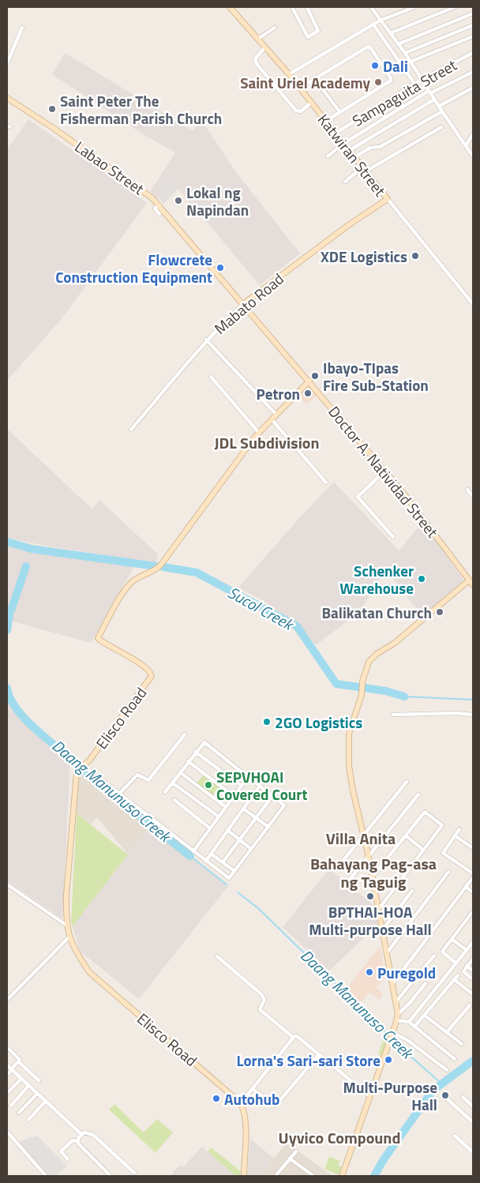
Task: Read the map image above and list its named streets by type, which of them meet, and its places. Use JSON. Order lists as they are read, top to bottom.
{
  "streets": {
    "main road": [
      "Katwiran Street",
      "Labao Street",
      "Mabato Road",
      "Doctor A. Natividad Street",
      "Elisco Road"
    ],
    "street": ["Sampaguita Street"]
  },
  "crossings": [
    ["Sampaguita Street", "Katwiran Street"],
    ["Katwiran Street", "Mabato Road"],
    ["Labao Street", "Doctor A. Natividad Street"],
    ["Mabato Road", "Doctor A. Natividad Street"],
    ["Doctor A. Natividad Street", "Elisco Road"]
  ],
  "districts": [
    "JDL Subdivision",
    "Villa Anita",
    "Bahayang Pag-asa ng Taguig",
    "Uyvico Compound"
  ],
  "water": ["Sucol Creek", "Daang Manunuso Creek"],
  "places": [
    "Dali",
    "Saint Uriel Academy",
    "Saint Peter The Fisherman Parish Church",
    "Lokal ng Napindan",
    "XDE Logistics",
    "Flowcrete Construction Equipment",
    "Ibayo-TIpas Fire Sub-Station",
    "Petron",
    "Schenker Warehouse",
    "Balikatan Church",
    "2GO Logistics",
    "SEPVHOAI Covered Court",
    "BPTHAI-HOA Multi-purpose Hall",
    "Puregold",
    "Lorna's Sari-sari Store",
    "Multi-Purpose Hall",
    "Autohub"
  ]
}
